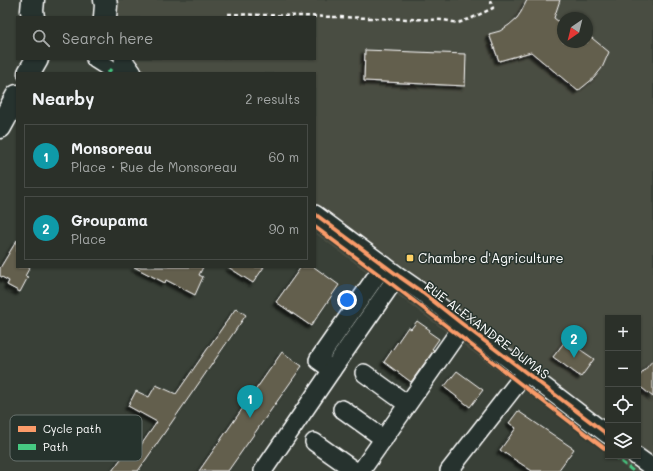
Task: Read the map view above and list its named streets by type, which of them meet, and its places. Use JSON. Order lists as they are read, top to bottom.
{
  "streets": {
    "street": ["RUE ALEXANDRE DUMAS"]
  },
  "places": {
    "transit": ["Chambre d'Agriculture"]
  },
  "legend": ["Cycle path", "Path"],
  "north": "bottom left",
  "page": {
    "search": "Search here",
    "heading": ["Nearby", "2 results"],
    "list": [
      {
        "mark": "1",
        "name": "Monsoreau",
        "note": "Place · Rue de Monsoreau",
        "value": "60 m"
      },
      {
        "mark": "2",
        "name": "Groupama",
        "note": "Place",
        "value": "90 m"
      }
    ],
    "map_buttons": ["+", "−"],
    "pins": ["2", "1"]
  }
}
